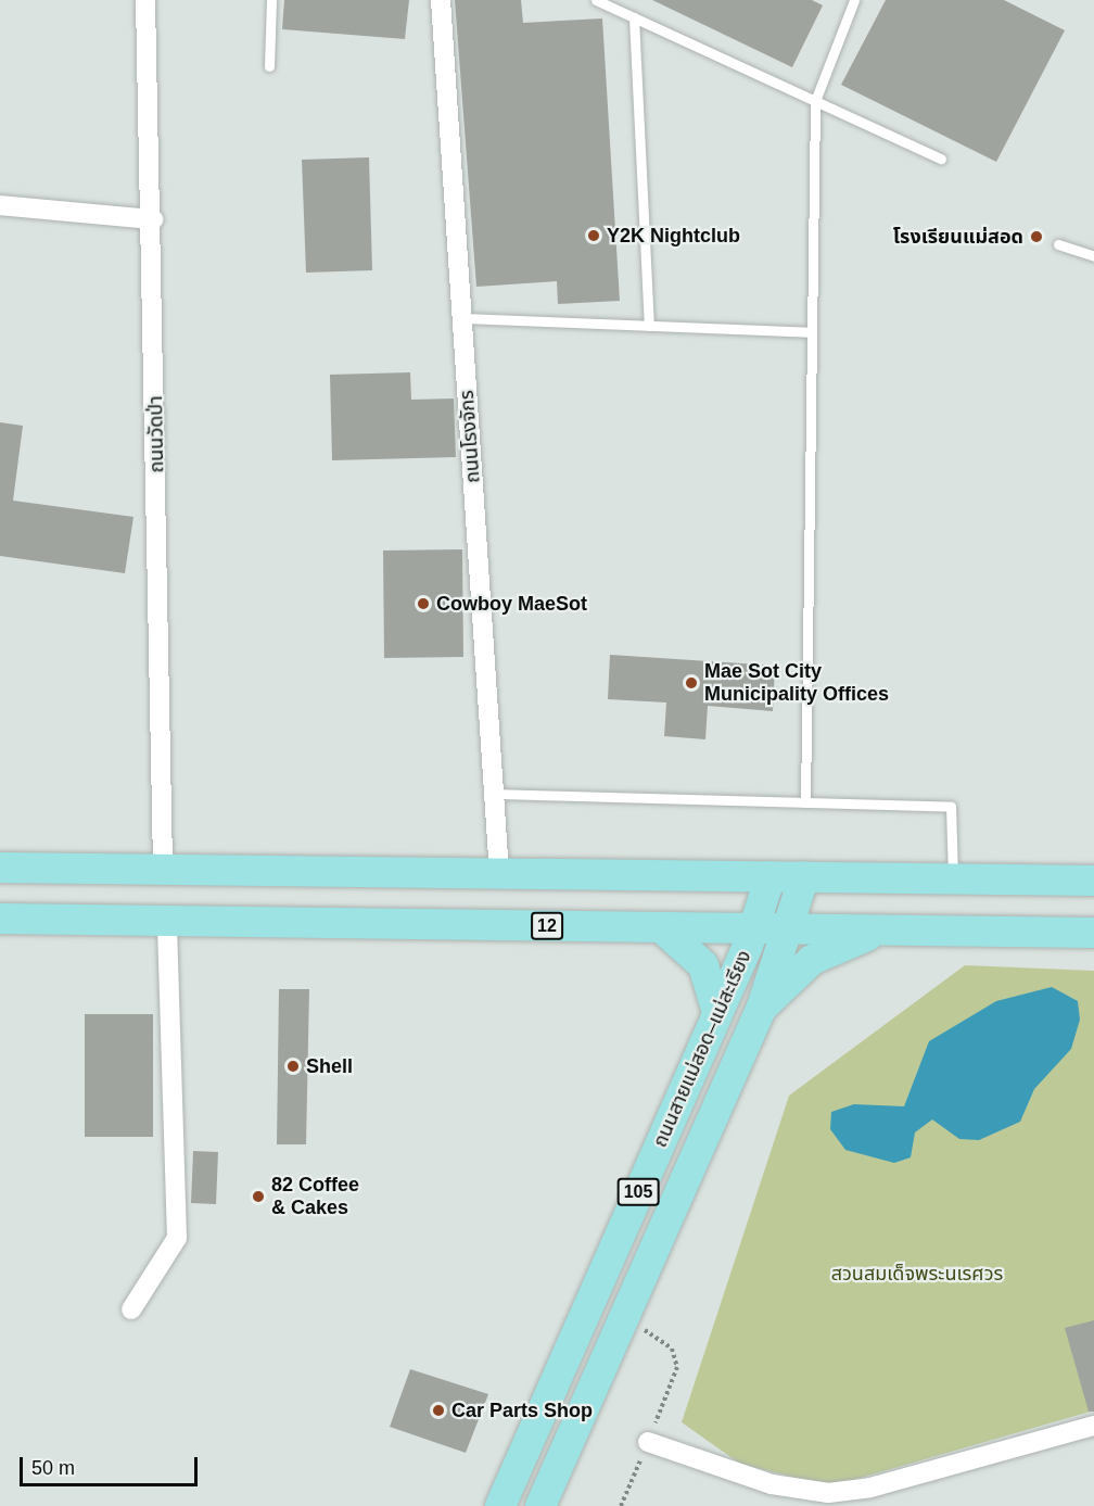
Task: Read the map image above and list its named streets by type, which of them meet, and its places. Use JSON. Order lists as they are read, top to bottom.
{
  "streets": {
    "main road": ["12", "ถนนสายแม่สอด–แม่สะเรียง", "105"],
    "street": ["ถนนวัดป่า", "ถนนโรงจักร"]
  },
  "crossings": [
    ["12", "ถนนสายแม่สอด–แม่สะเรียง"]
  ],
  "parks": ["สวนสมเด็จพระนเรศวร"],
  "places": [
    "Y2K Nightclub",
    "โรงเรียนแม่สอด",
    "Cowboy MaeSot",
    "Mae Sot City Municipality Offices",
    "Shell",
    "82 Coffee & Cakes",
    "Car Parts Shop"
  ],
  "scale_bar": "50 m"
}
